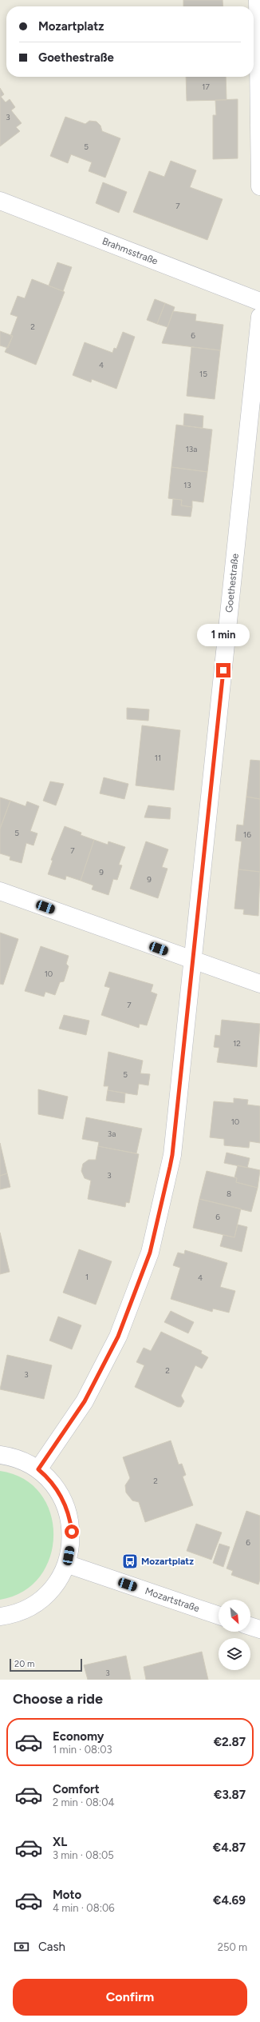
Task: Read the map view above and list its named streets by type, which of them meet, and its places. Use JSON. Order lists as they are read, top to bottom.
{
  "streets": {
    "street": ["Brahmsstraße", "Goethestraße", "Mozartstraße"]
  },
  "places": {
    "bus stop": ["Mozartplatz"]
  },
  "house_numbers": [
    "17",
    "3",
    "5",
    "7",
    "2",
    "6",
    "4",
    "15",
    "13a",
    "13",
    "11",
    "5",
    "16",
    "7",
    "9",
    "9",
    "10",
    "7",
    "12",
    "5",
    "10",
    "3a",
    "3",
    "8",
    "6",
    "1",
    "4",
    "2",
    "3",
    "2",
    "6",
    "3"
  ],
  "scale_bar": "20 m",
  "north": "bottom right",
  "page": {
    "banner": ["Mozartplatz", "Goethestraße"],
    "bubble": "1 min",
    "scale": "20 m",
    "heading": "Choose a ride",
    "list": [
      {
        "name": "Economy",
        "note": "1 min · 08:03",
        "value": "€2.87"
      },
      {
        "name": "Comfort",
        "note": "2 min · 08:04",
        "value": "€3.87"
      },
      {
        "name": "XL",
        "note": "3 min · 08:05",
        "value": "€4.87"
      },
      {
        "name": "Moto",
        "note": "4 min · 08:06",
        "value": "€4.69"
      }
    ],
    "pay": ["Cash", "250 m"],
    "buttons": "Confirm"
  }
}
